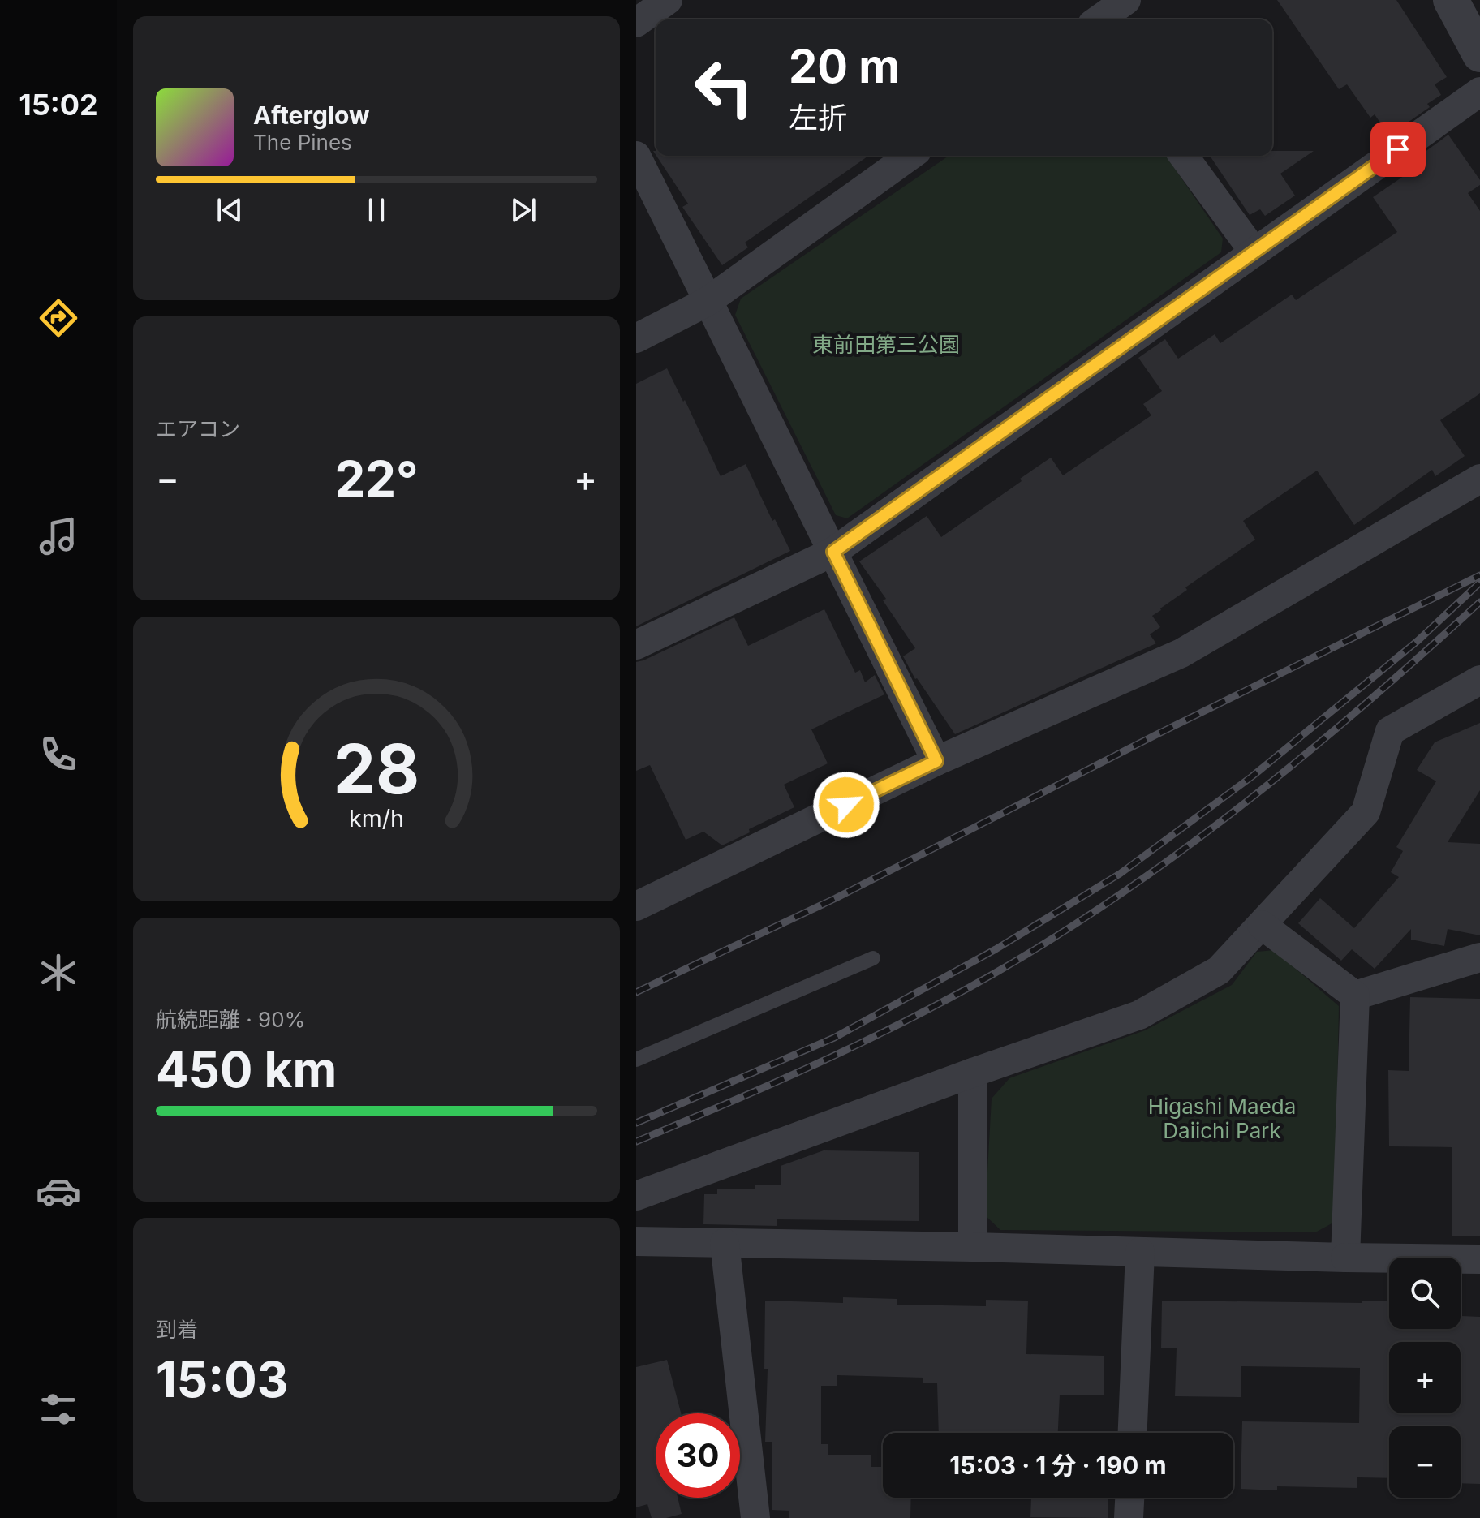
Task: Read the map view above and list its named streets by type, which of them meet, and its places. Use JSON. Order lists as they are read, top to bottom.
{
  "parks": ["東前田第三公園", "Higashi Maeda Daiichi Park"],
  "page": {
    "tabs": "15:02",
    "turn": ["20 m", "左折"],
    "song": ["Afterglow", "The Pines"],
    "tile": [
      "エアコン",
      ["航続距離 · 90%", "450 km"],
      ["到着", "15:03"]
    ],
    "heat": ["−", "22°", "+"],
    "map_buttons": ["+", "−"],
    "limit": "30",
    "trip": "15:03 · 1 分 · 190 m",
    "gauge": ["28", "km/h"]
  }
}
